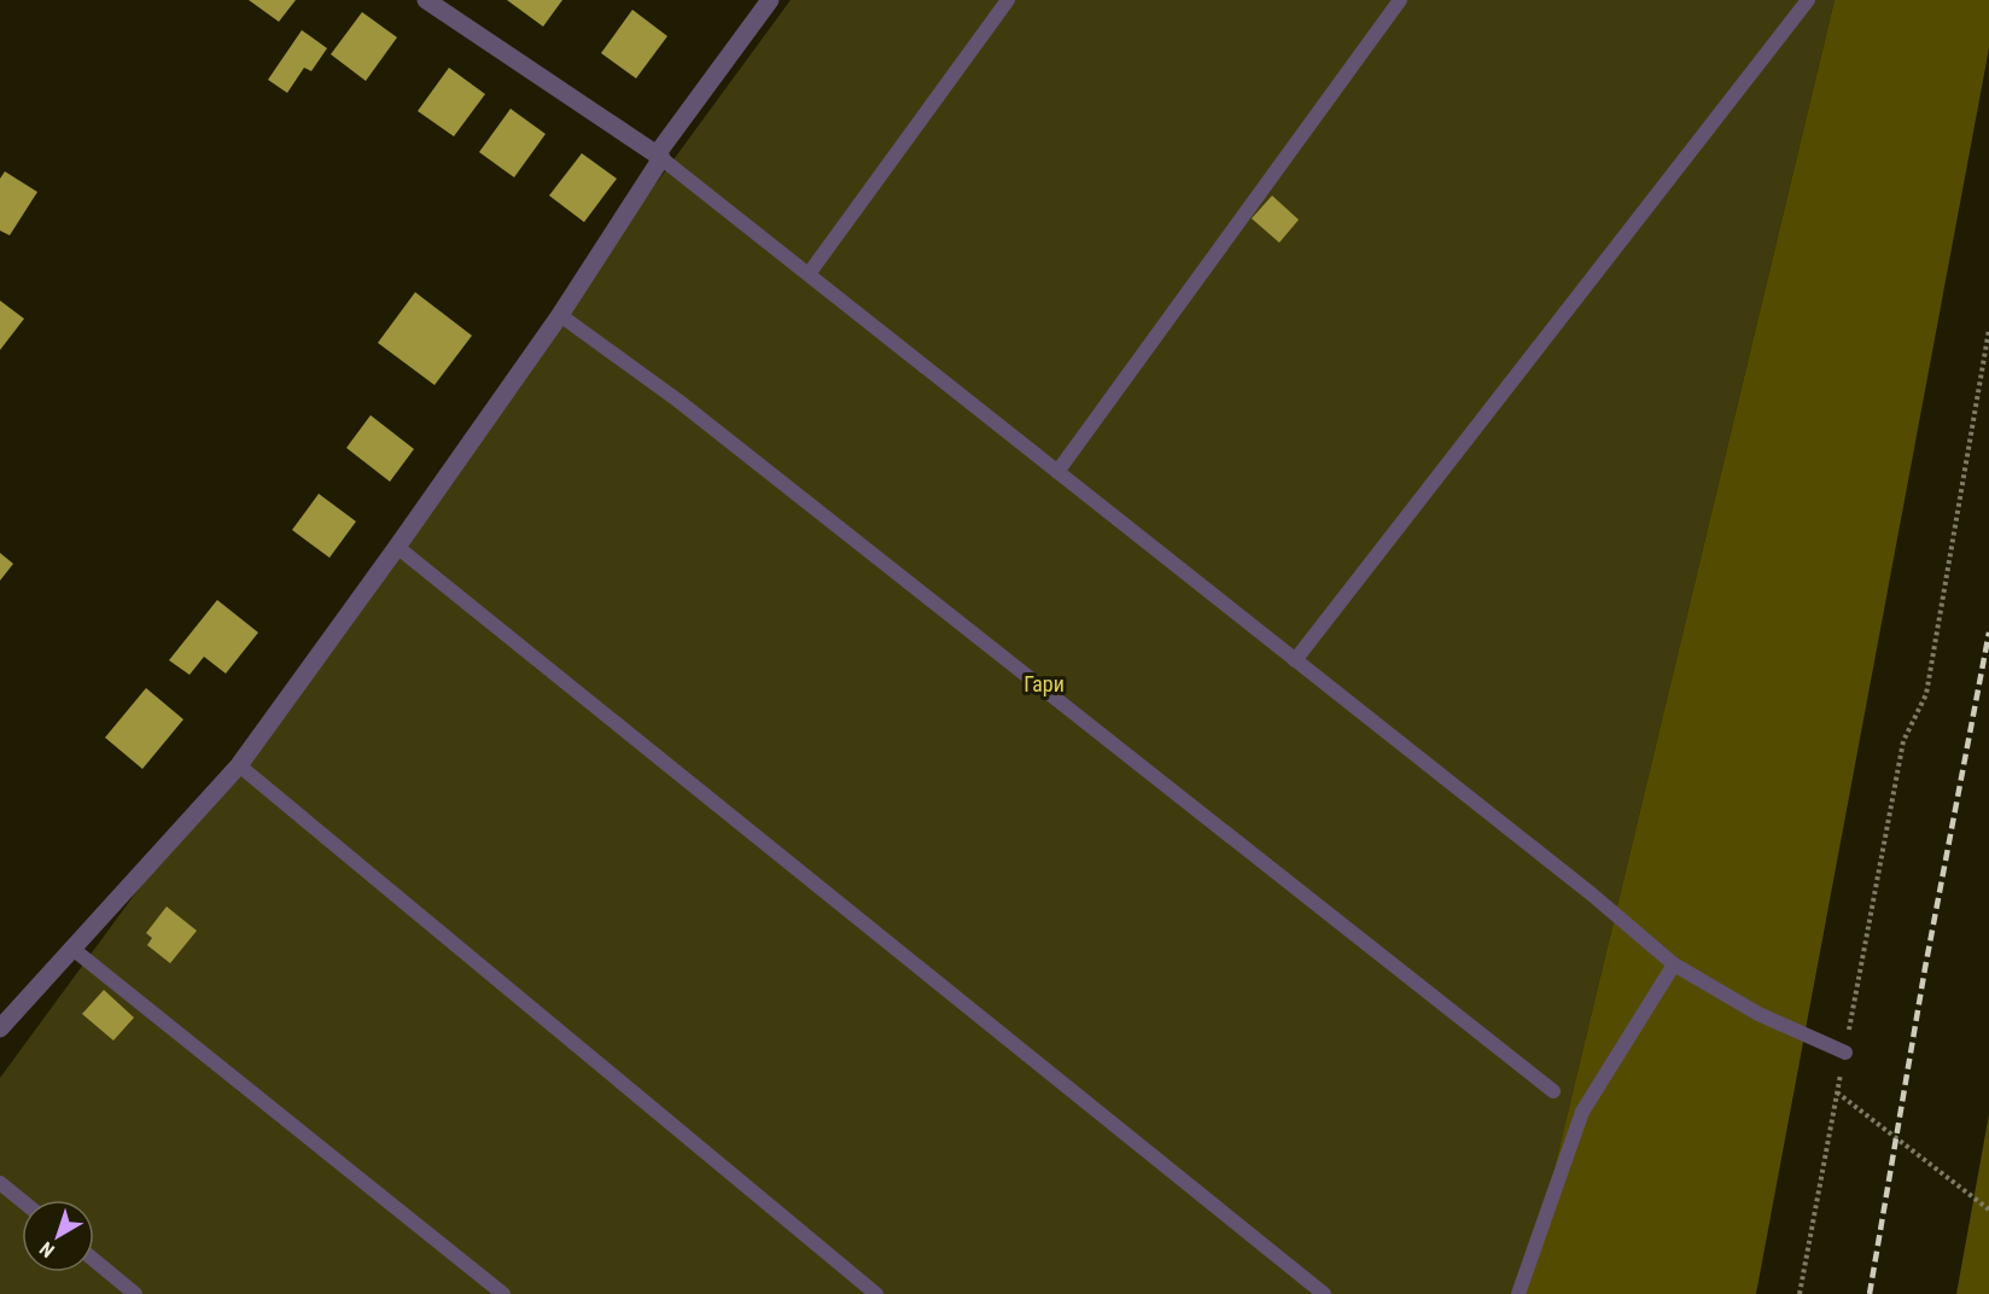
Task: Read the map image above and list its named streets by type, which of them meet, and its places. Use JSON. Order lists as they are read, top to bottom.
{
  "parks": ["Гари"],
  "north": "bottom left"
}
